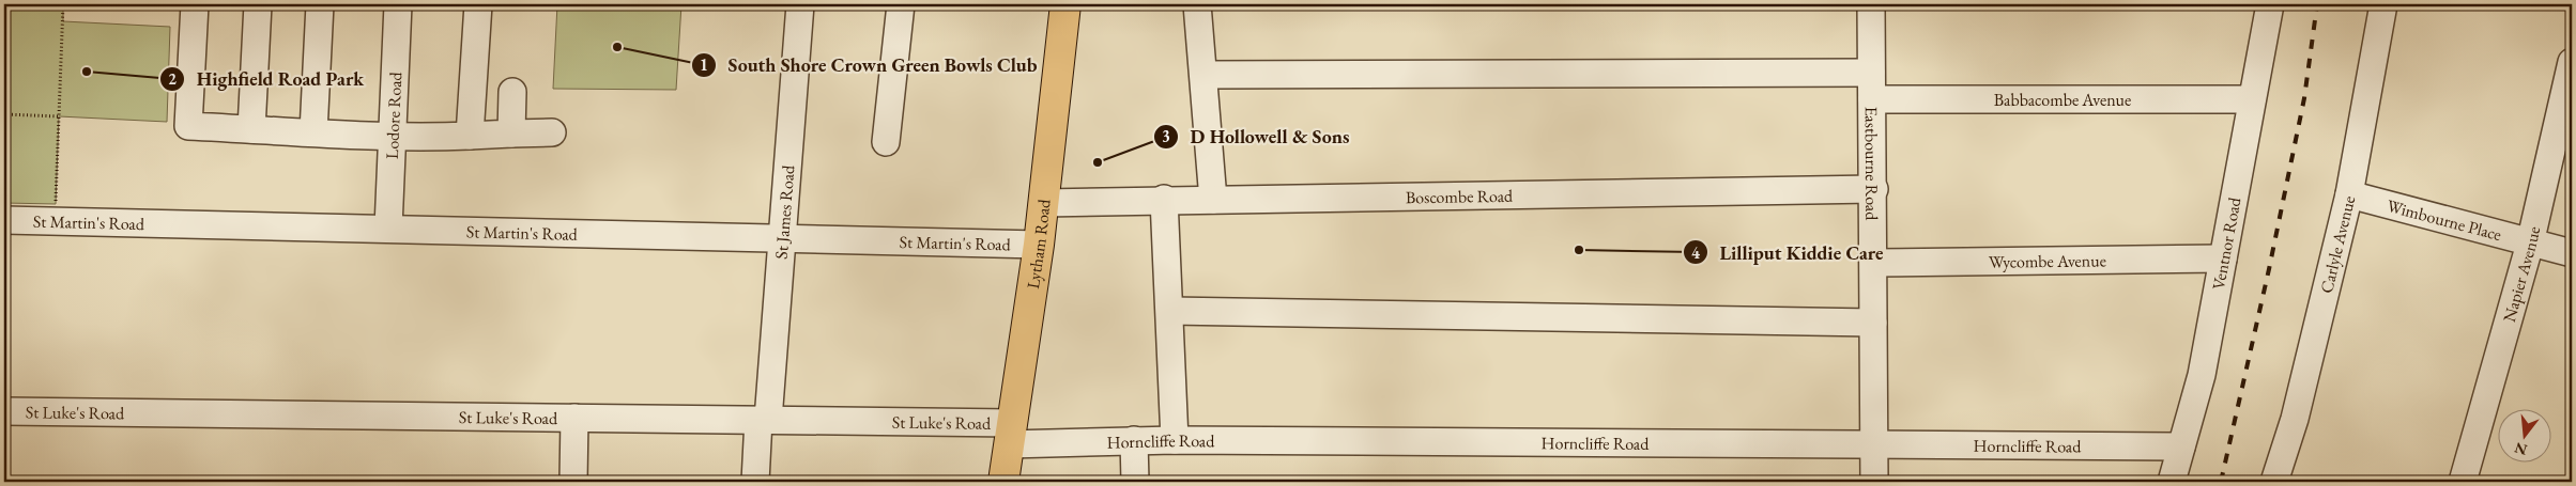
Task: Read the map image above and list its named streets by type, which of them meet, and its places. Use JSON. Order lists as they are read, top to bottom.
{
  "streets": {
    "main road": ["Lytham Road"],
    "street": [
      "Babbacombe Avenue",
      "Lodore Road",
      "Eastbourne Road",
      "Boscombe Road",
      "St James Road",
      "Wimbourne Place",
      "St Martin's Road",
      "Ventnor Road",
      "Carlyle Avenue",
      "Wycombe Avenue",
      "Napier Avenue",
      "St Luke's Road",
      "Horncliffe Road"
    ]
  },
  "crossings": [
    ["Babbacombe Avenue", "Eastbourne Road"],
    ["Babbacombe Avenue", "Ventnor Road"],
    ["Lodore Road", "St Martin's Road"],
    ["Eastbourne Road", "Boscombe Road"],
    ["Eastbourne Road", "Wycombe Avenue"],
    ["Eastbourne Road", "Horncliffe Road"],
    ["Boscombe Road", "Lytham Road"],
    ["St James Road", "St Martin's Road"],
    ["St James Road", "St Luke's Road"],
    ["Wimbourne Place", "Carlyle Avenue"],
    ["Wimbourne Place", "Napier Avenue"],
    ["St Martin's Road", "Lytham Road"],
    ["Lytham Road", "St Luke's Road"],
    ["Lytham Road", "Horncliffe Road"],
    ["Ventnor Road", "Wycombe Avenue"],
    ["Ventnor Road", "Horncliffe Road"],
    ["St Luke's Road", "Horncliffe Road"]
  ],
  "places": [
    "South Shore Crown Green Bowls Club",
    "Highfield Road Park",
    "D Hollowell & Sons",
    "Lilliput Kiddie Care"
  ],
  "north": "bottom"
}
